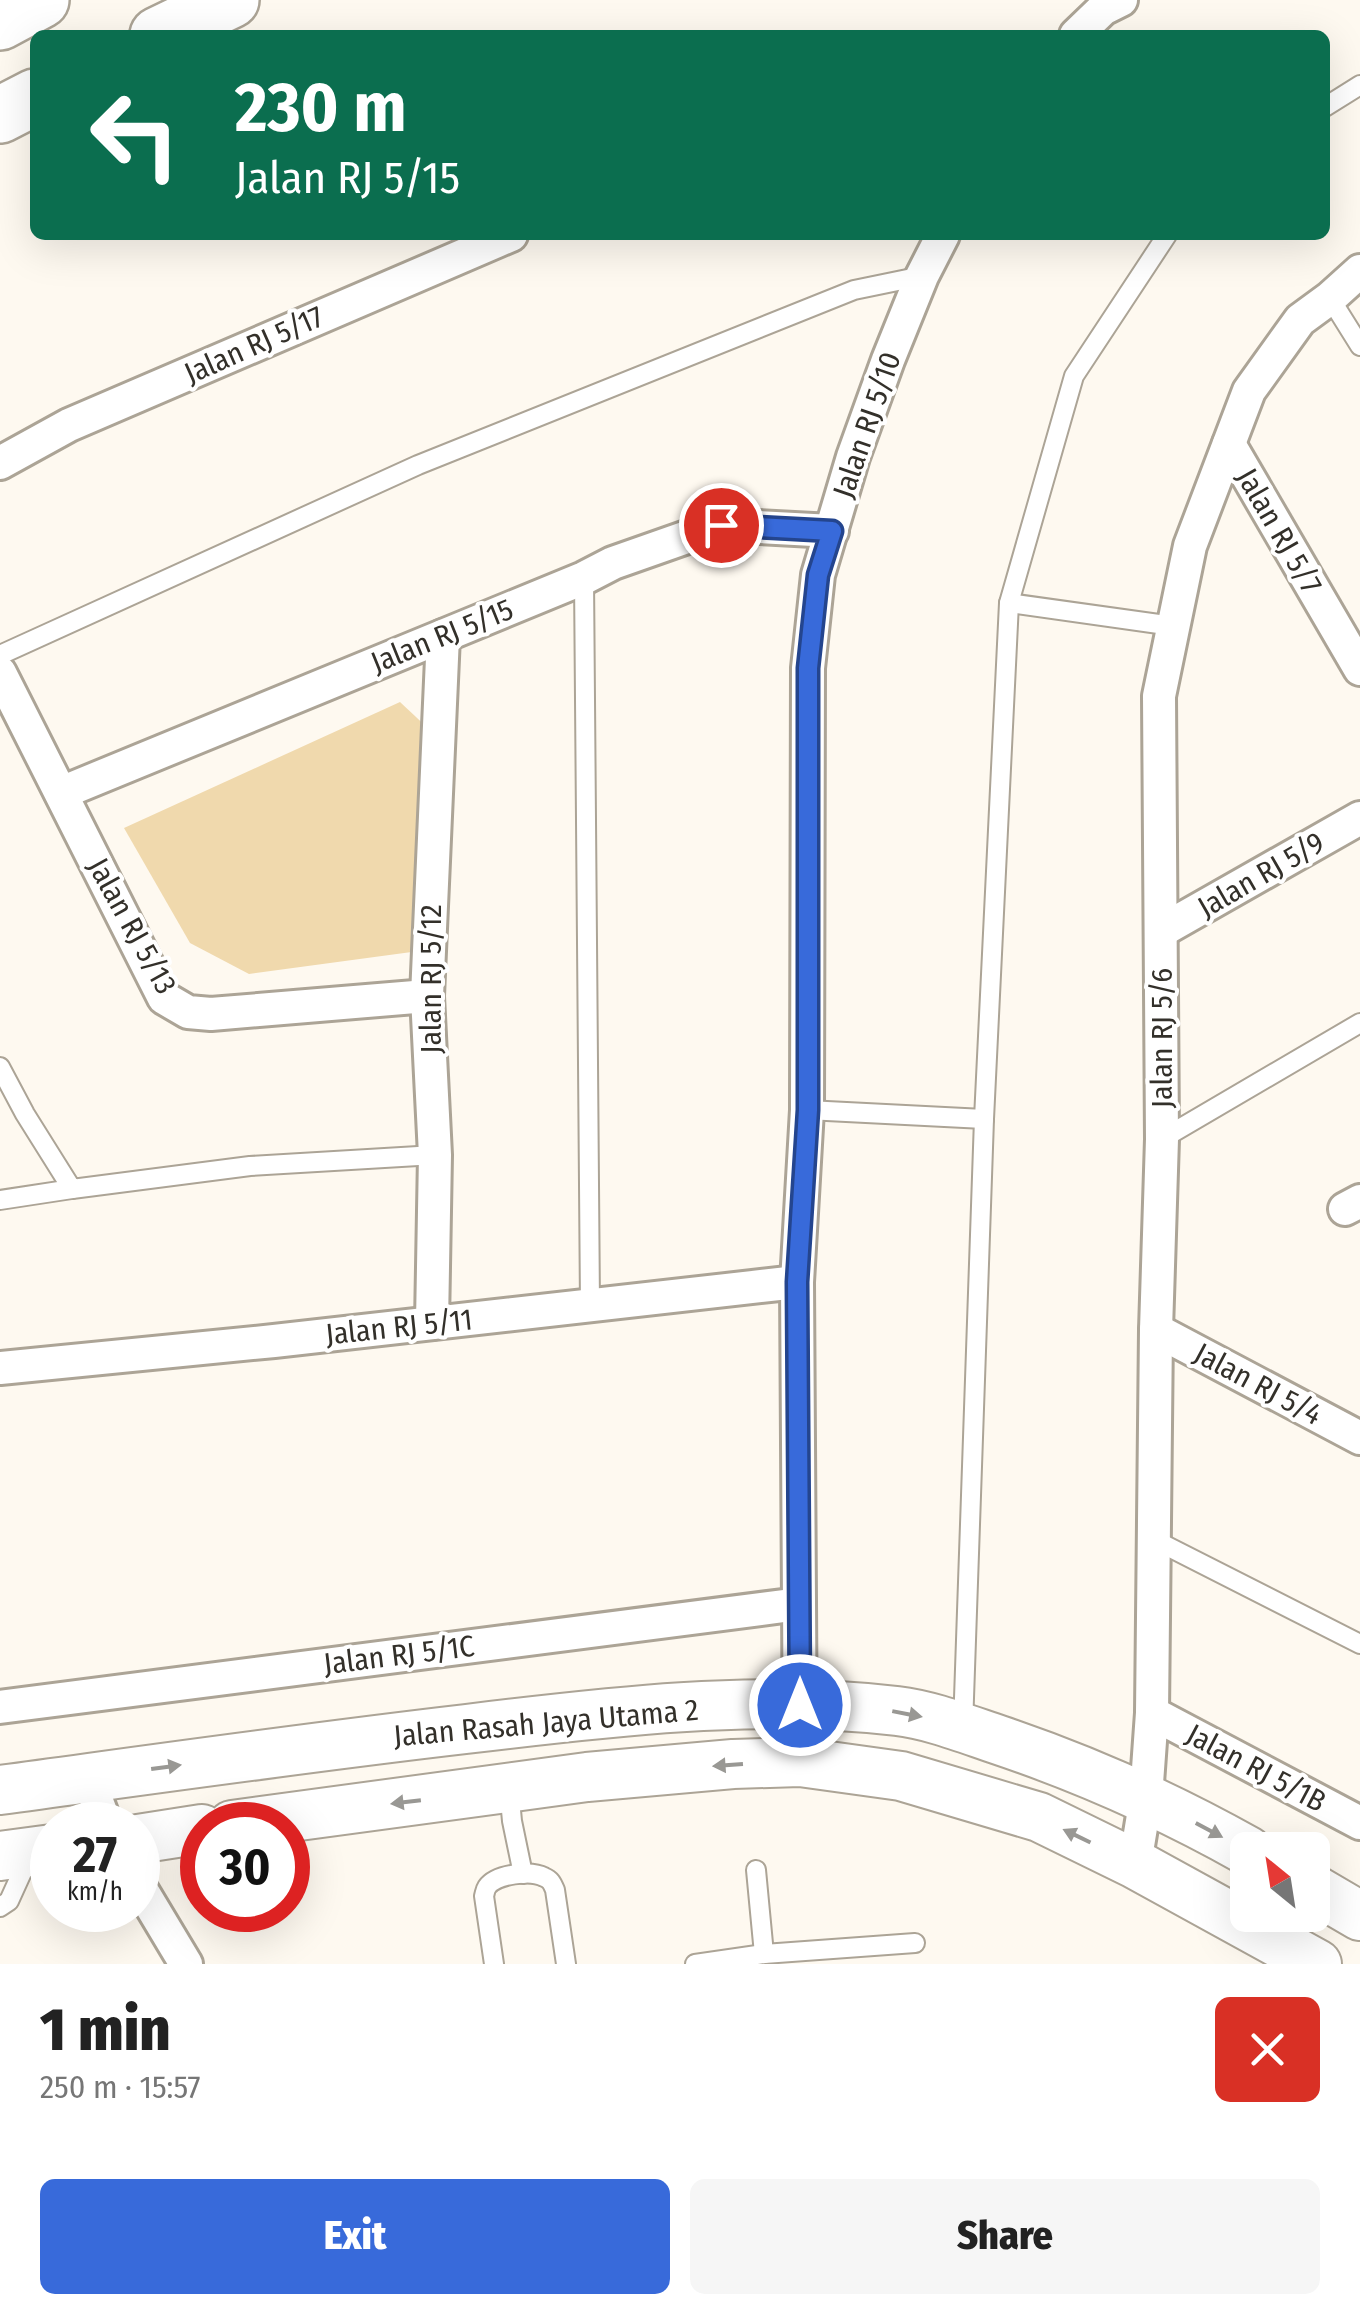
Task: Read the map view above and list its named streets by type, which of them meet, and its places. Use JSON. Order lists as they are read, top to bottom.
{
  "streets": {
    "street": [
      "Jalan RJ 5/17",
      "Jalan RJ 5/10",
      "Jalan RJ 5/7",
      "Jalan RJ 5/15",
      "Jalan RJ 5/9",
      "Jalan RJ 5/13",
      "Jalan RJ 5/12",
      "Jalan RJ 5/6",
      "Jalan RJ 5/11",
      "Jalan RJ 5/4",
      "Jalan RJ 5/1C",
      "Jalan Rasah Jaya Utama 2",
      "Jalan RJ 5/1B"
    ]
  },
  "crossings": [
    ["Jalan RJ 5/10", "Jalan RJ 5/15"],
    ["Jalan RJ 5/10", "Jalan RJ 5/11"],
    ["Jalan RJ 5/10", "Jalan RJ 5/1C"],
    ["Jalan RJ 5/10", "Jalan Rasah Jaya Utama 2"],
    ["Jalan RJ 5/7", "Jalan RJ 5/6"],
    ["Jalan RJ 5/15", "Jalan RJ 5/13"],
    ["Jalan RJ 5/15", "Jalan RJ 5/12"],
    ["Jalan RJ 5/9", "Jalan RJ 5/6"],
    ["Jalan RJ 5/13", "Jalan RJ 5/12"],
    ["Jalan RJ 5/12", "Jalan RJ 5/11"],
    ["Jalan RJ 5/6", "Jalan RJ 5/4"],
    ["Jalan RJ 5/6", "Jalan Rasah Jaya Utama 2"],
    ["Jalan RJ 5/6", "Jalan RJ 5/1B"]
  ],
  "north": "top left",
  "page": {
    "turn": ["230 m", "Jalan RJ 5/15"],
    "speed": "27 km/h",
    "limit": "30",
    "heading": ["1 min", "250 m · 15:57"],
    "buttons": ["Exit", "Share"]
  }
}
